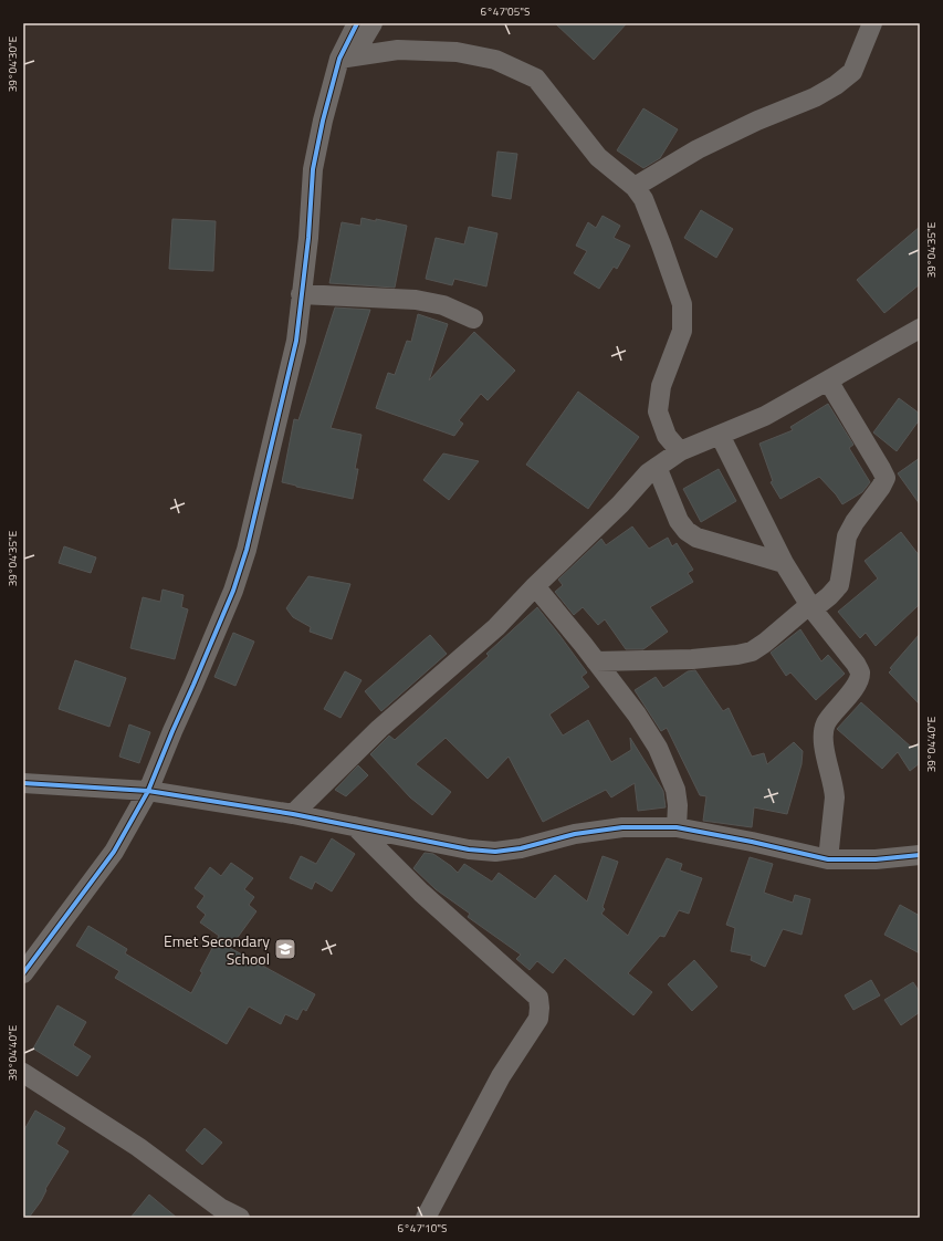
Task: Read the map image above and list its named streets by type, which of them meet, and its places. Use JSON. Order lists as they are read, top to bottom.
{
  "places": {
    "school or university": ["Emet Secondary School"]
  },
  "coordinates": [
    "6°47'05\"S",
    "39°04'30\"E",
    "39°04'35\"E",
    "39°04'40\"E",
    "6°47'10\"S"
  ]
}
